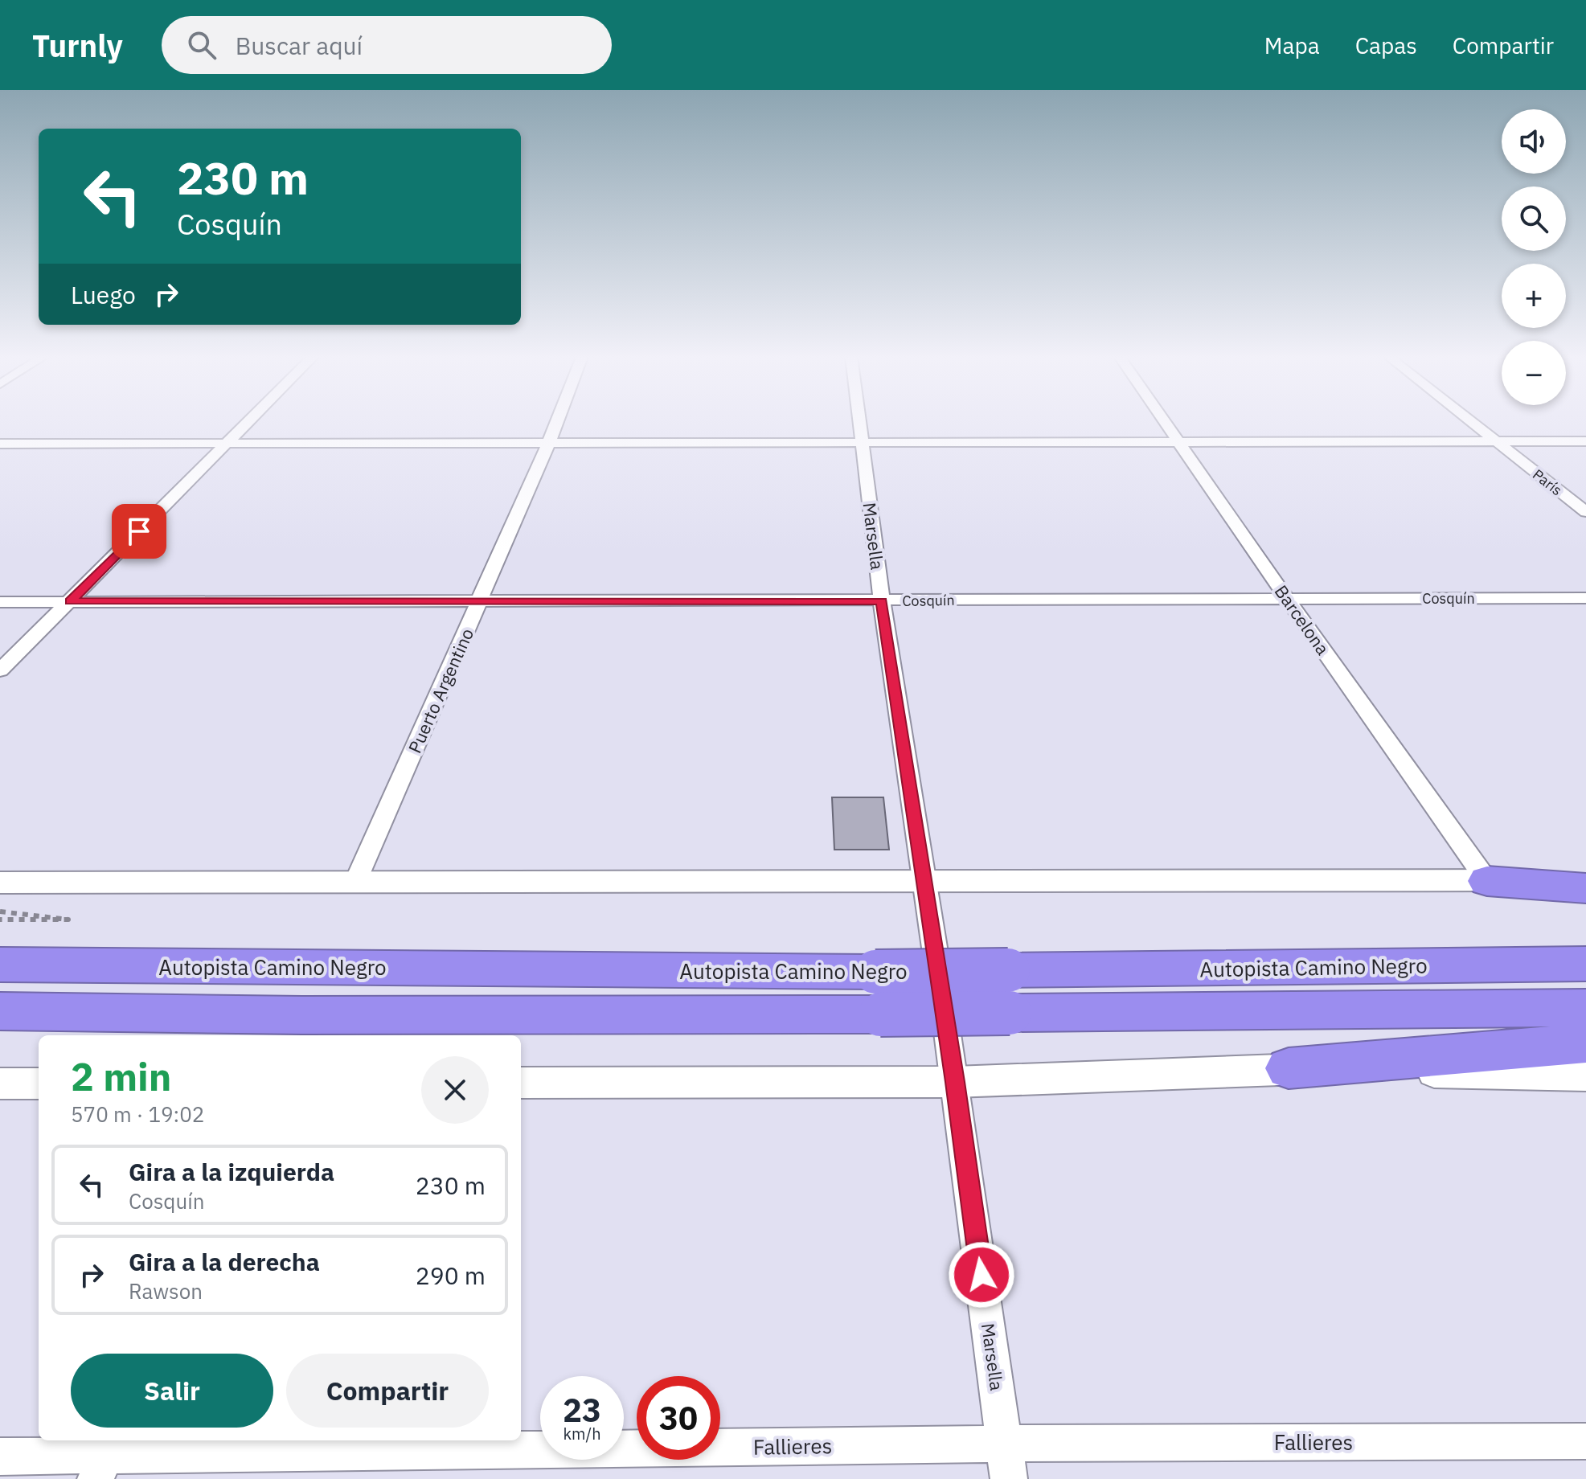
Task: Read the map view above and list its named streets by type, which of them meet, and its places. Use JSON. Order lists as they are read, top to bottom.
{
  "streets": {
    "highway": ["Autopista Camino Negro"],
    "street": [
      "París",
      "Marsella",
      "Cosquín",
      "Barcelona",
      "Puerto Argentino",
      "Fallieres"
    ]
  },
  "crossings": [
    ["Marsella", "Cosquín"],
    ["Marsella", "Fallieres"],
    ["Cosquín", "Barcelona"],
    ["Cosquín", "Puerto Argentino"]
  ],
  "page": {
    "header": "Turnly",
    "search": "Buscar aquí",
    "nav": ["Mapa", "Capas", "Compartir"],
    "map_buttons": ["+", "−"],
    "turn": ["230 m", "Cosquín"],
    "then": "Luego",
    "heading": ["2 min", "570 m · 19:02"],
    "list": [
      {
        "name": "Gira a la izquierda",
        "note": "Cosquín",
        "value": "230 m"
      },
      {
        "name": "Gira a la derecha",
        "note": "Rawson",
        "value": "290 m"
      }
    ],
    "buttons": ["Salir", "Compartir"],
    "speed": "23 km/h",
    "limit": "30"
  }
}
